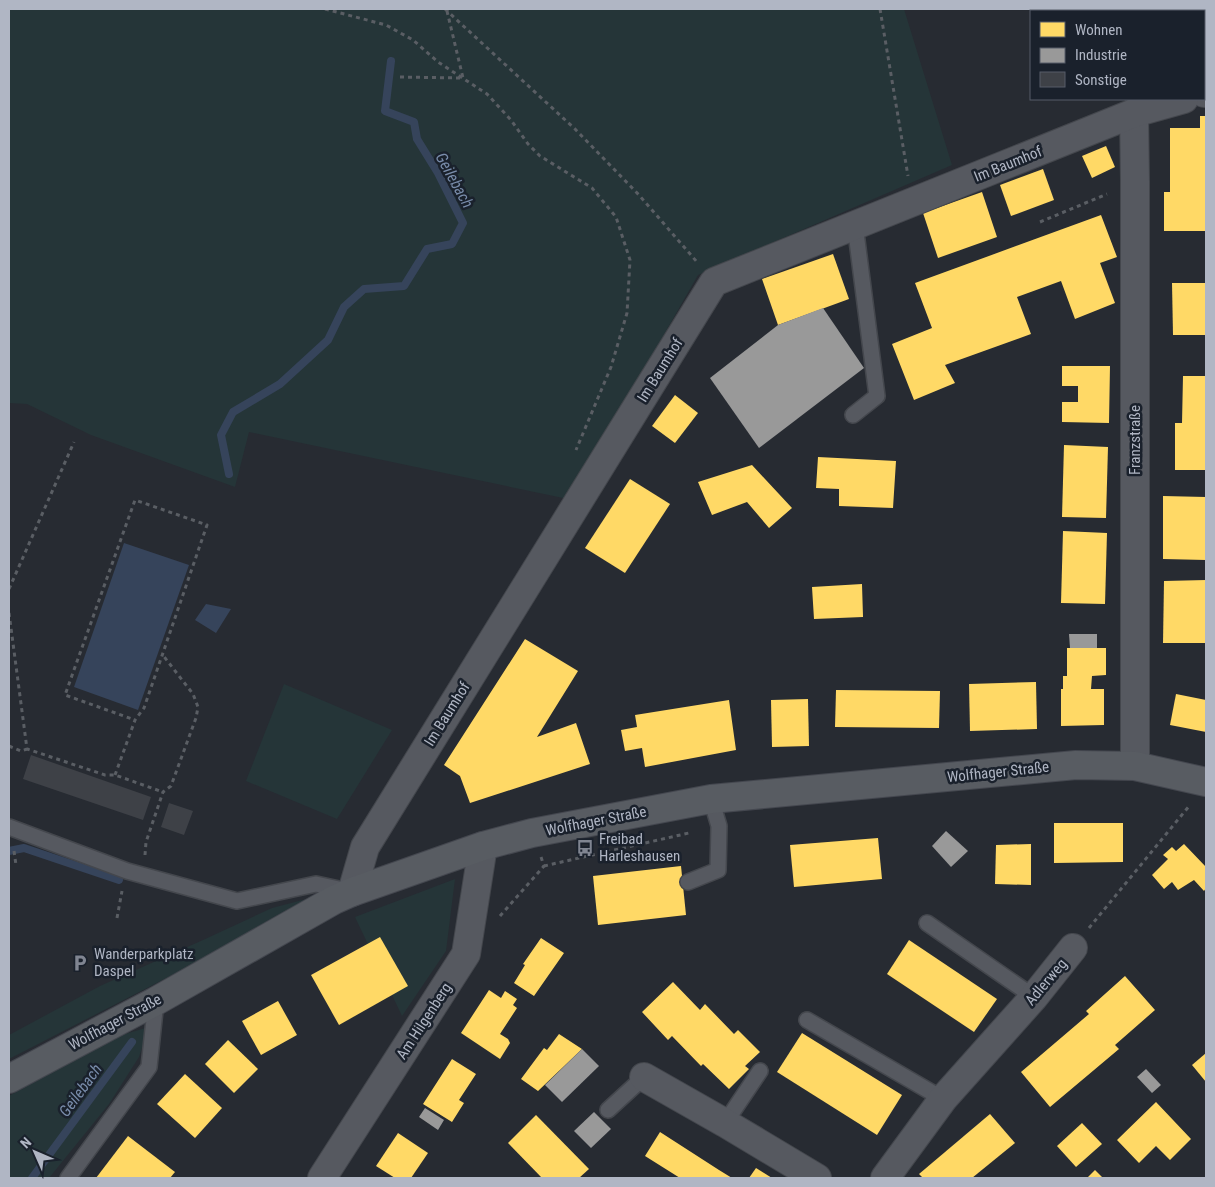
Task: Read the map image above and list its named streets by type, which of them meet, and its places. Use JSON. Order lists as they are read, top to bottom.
{
  "streets": {
    "main road": ["Wolfhager Straße"],
    "street": [
      "Im Baumhof",
      "Franzstraße",
      "Adlerweg",
      "Am Hilgenberg"
    ]
  },
  "crossings": [
    ["Im Baumhof", "Franzstraße"],
    ["Im Baumhof", "Wolfhager Straße"],
    ["Franzstraße", "Wolfhager Straße"],
    ["Wolfhager Straße", "Adlerweg"],
    ["Wolfhager Straße", "Am Hilgenberg"]
  ],
  "water": ["Geilebach"],
  "places": {
    "bus stop": ["Freibad Harleshausen"],
    "parking": ["Wanderparkplatz Daspel"]
  },
  "legend": ["Wohnen", "Industrie", "Sonstige"],
  "north": "top left"
}
